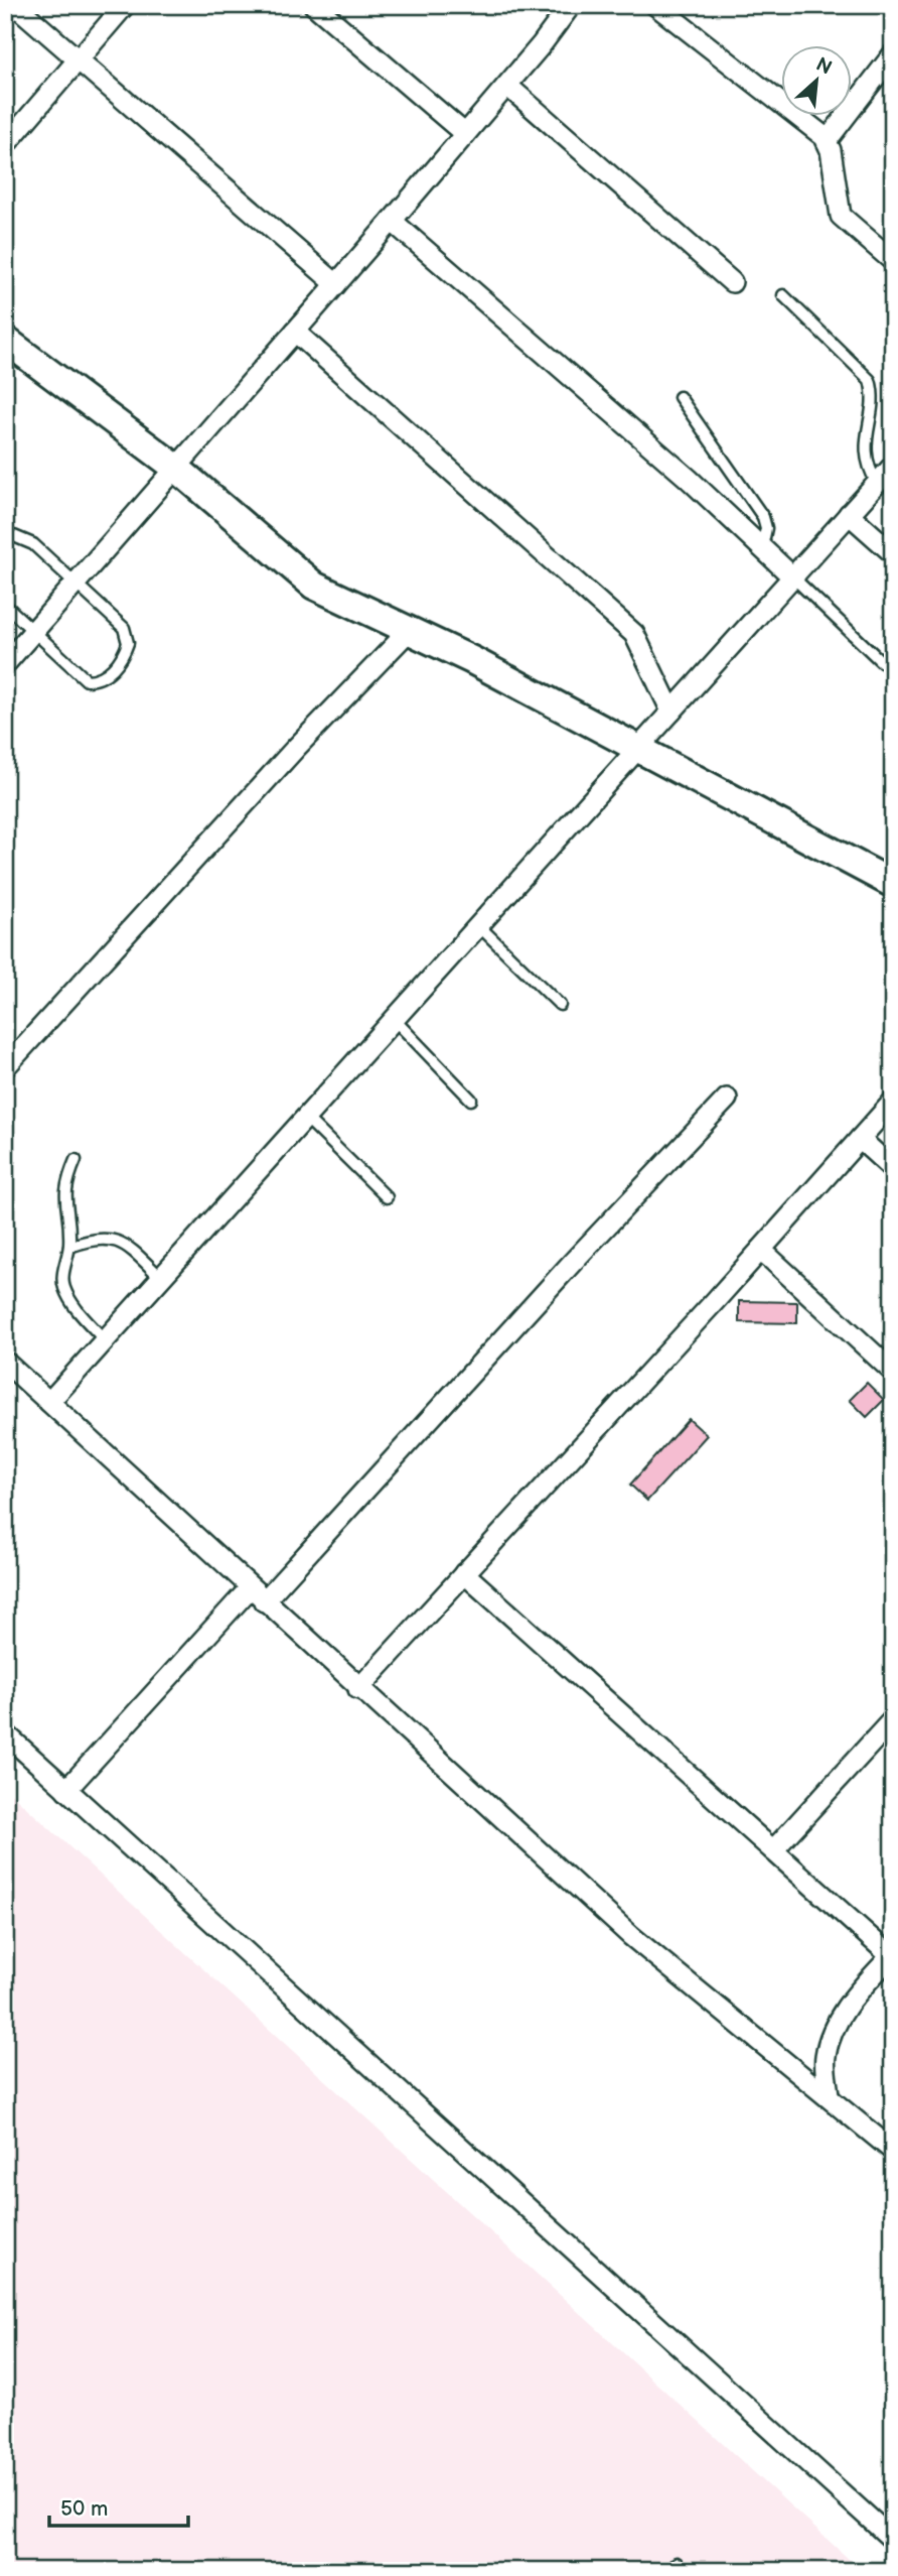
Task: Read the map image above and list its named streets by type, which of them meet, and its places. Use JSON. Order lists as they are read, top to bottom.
{
  "scale_bar": "50 m",
  "north": "top right"
}
